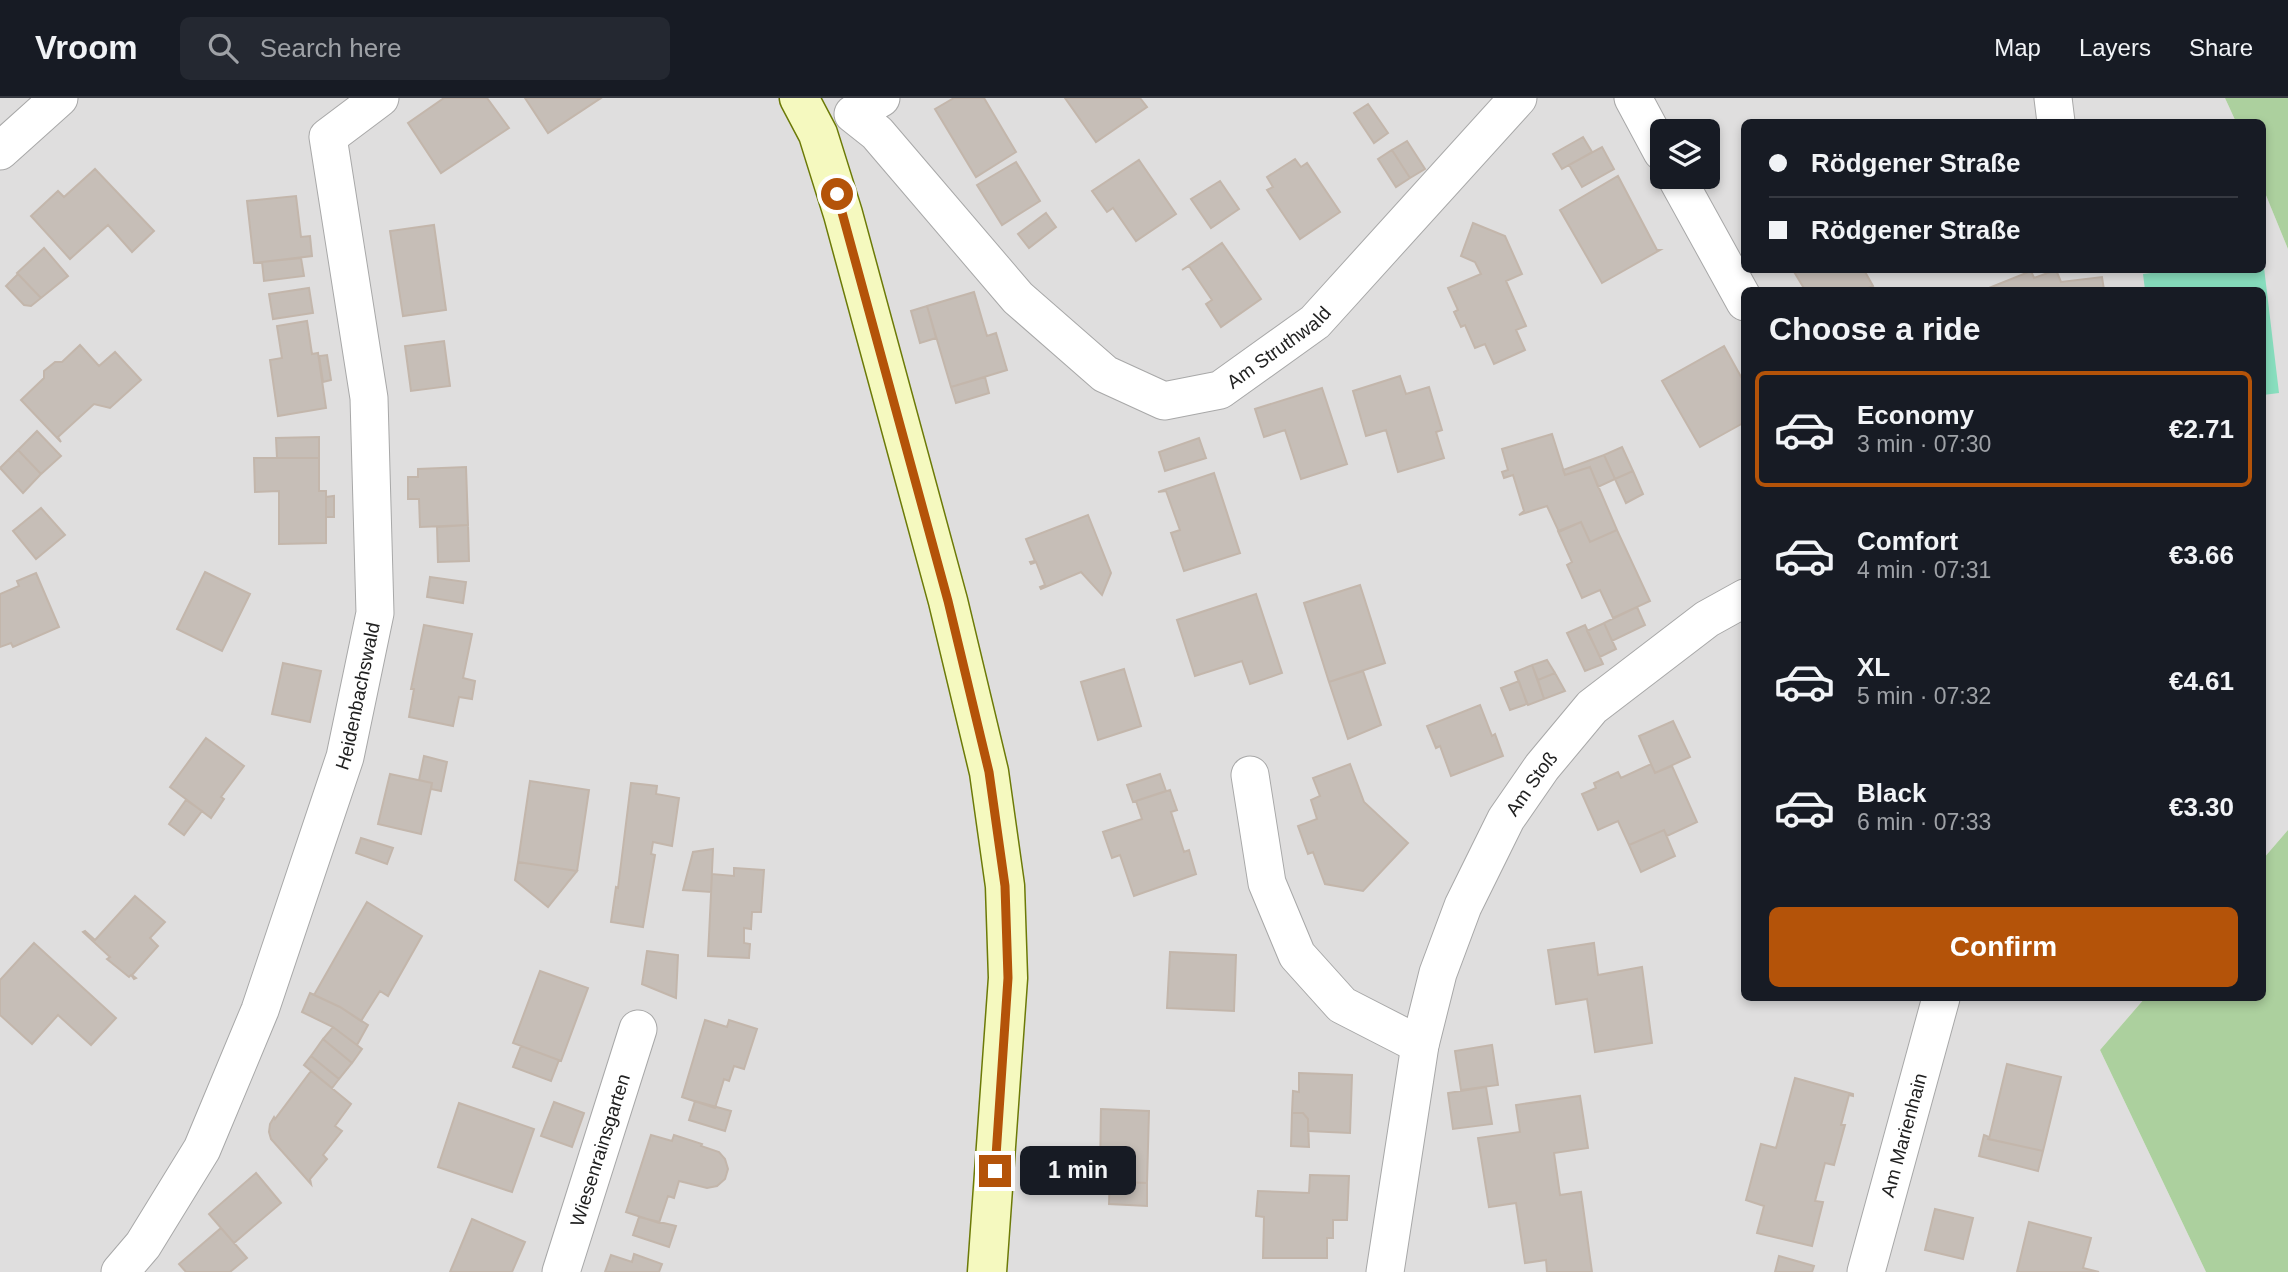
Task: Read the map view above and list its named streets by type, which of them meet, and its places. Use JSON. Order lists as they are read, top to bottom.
{
  "streets": {
    "street": [
      "Am Struthwald",
      "Heidenbachswald",
      "Am Stoß",
      "Am Marienhain",
      "Wiesenrainsgarten"
    ]
  },
  "page": {
    "header": "Vroom",
    "search": "Search here",
    "nav": ["Map", "Layers", "Share"],
    "banner": ["Rödgener Straße", "Rödgener Straße"],
    "heading": "Choose a ride",
    "list": [
      {
        "name": "Economy",
        "note": "3 min · 07:30",
        "value": "€2.71"
      },
      {
        "name": "Comfort",
        "note": "4 min · 07:31",
        "value": "€3.66"
      },
      {
        "name": "XL",
        "note": "5 min · 07:32",
        "value": "€4.61"
      },
      {
        "name": "Black",
        "note": "6 min · 07:33",
        "value": "€3.30"
      }
    ],
    "buttons": "Confirm",
    "bubble": "1 min"
  }
}
